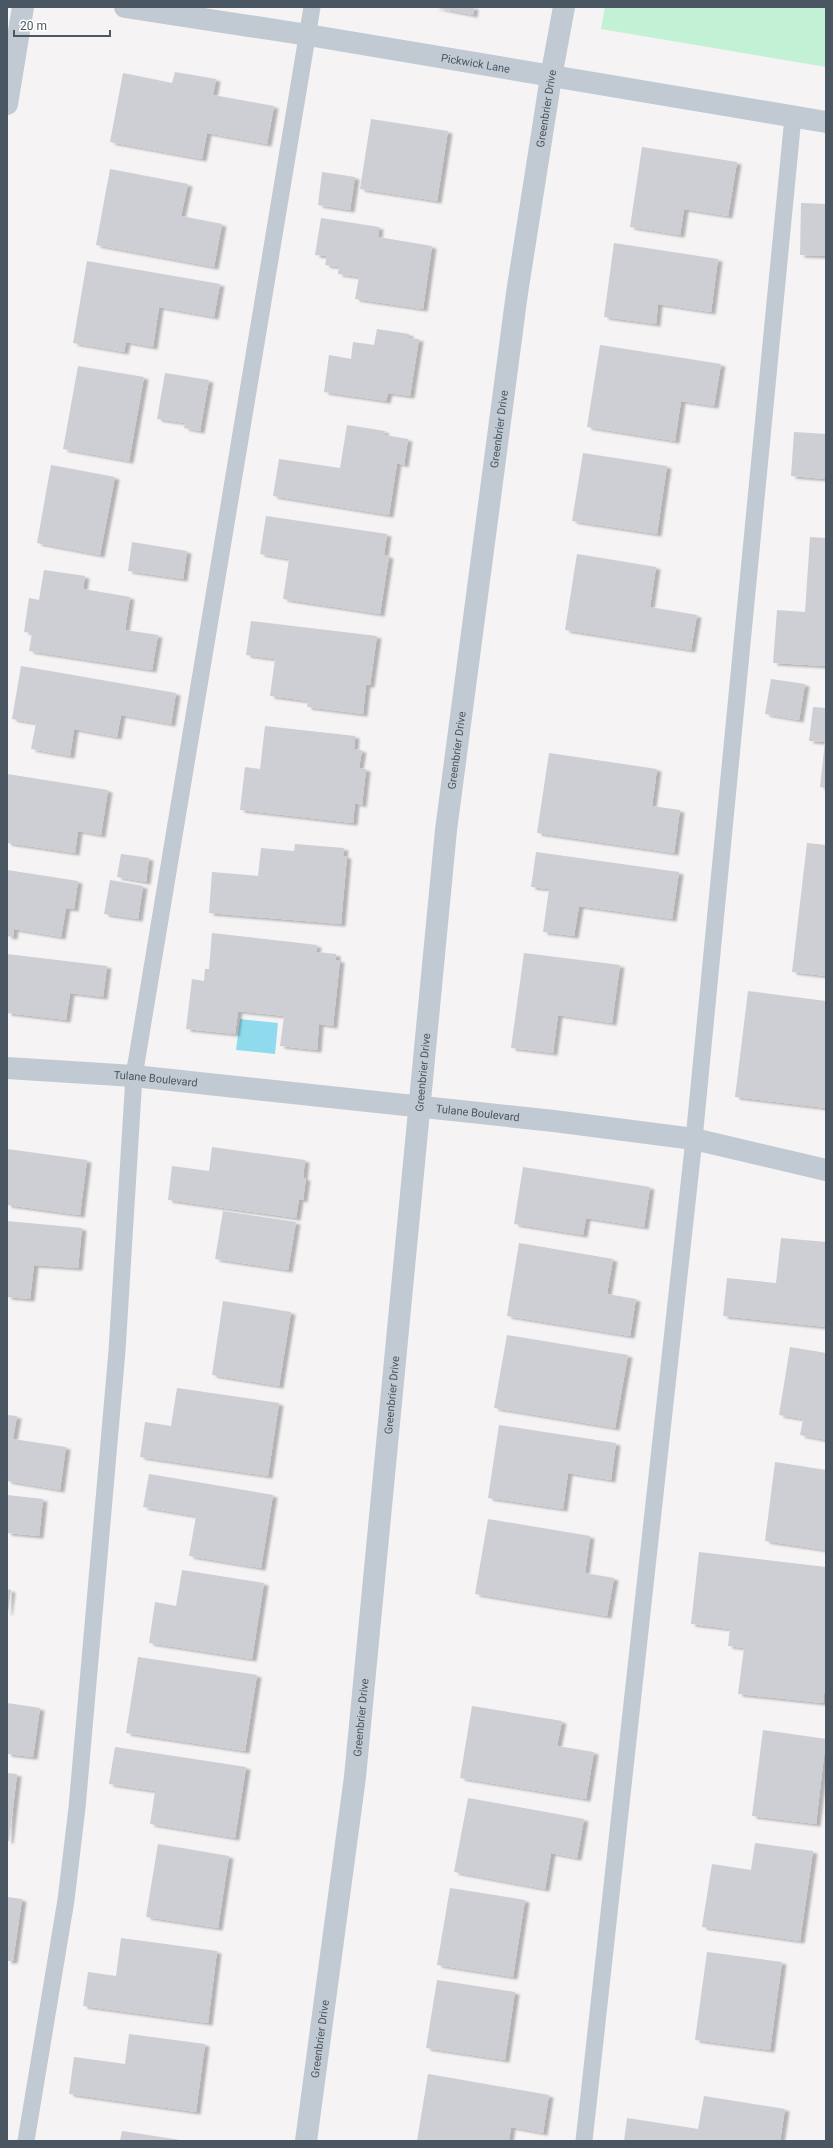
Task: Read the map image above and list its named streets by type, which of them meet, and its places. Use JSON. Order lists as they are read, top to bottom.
{
  "streets": {
    "street": ["Pickwick Lane", "Greenbrier Drive", "Tulane Boulevard"]
  },
  "crossings": [
    ["Pickwick Lane", "Greenbrier Drive"],
    ["Greenbrier Drive", "Tulane Boulevard"]
  ],
  "scale_bar": "20 m"
}
